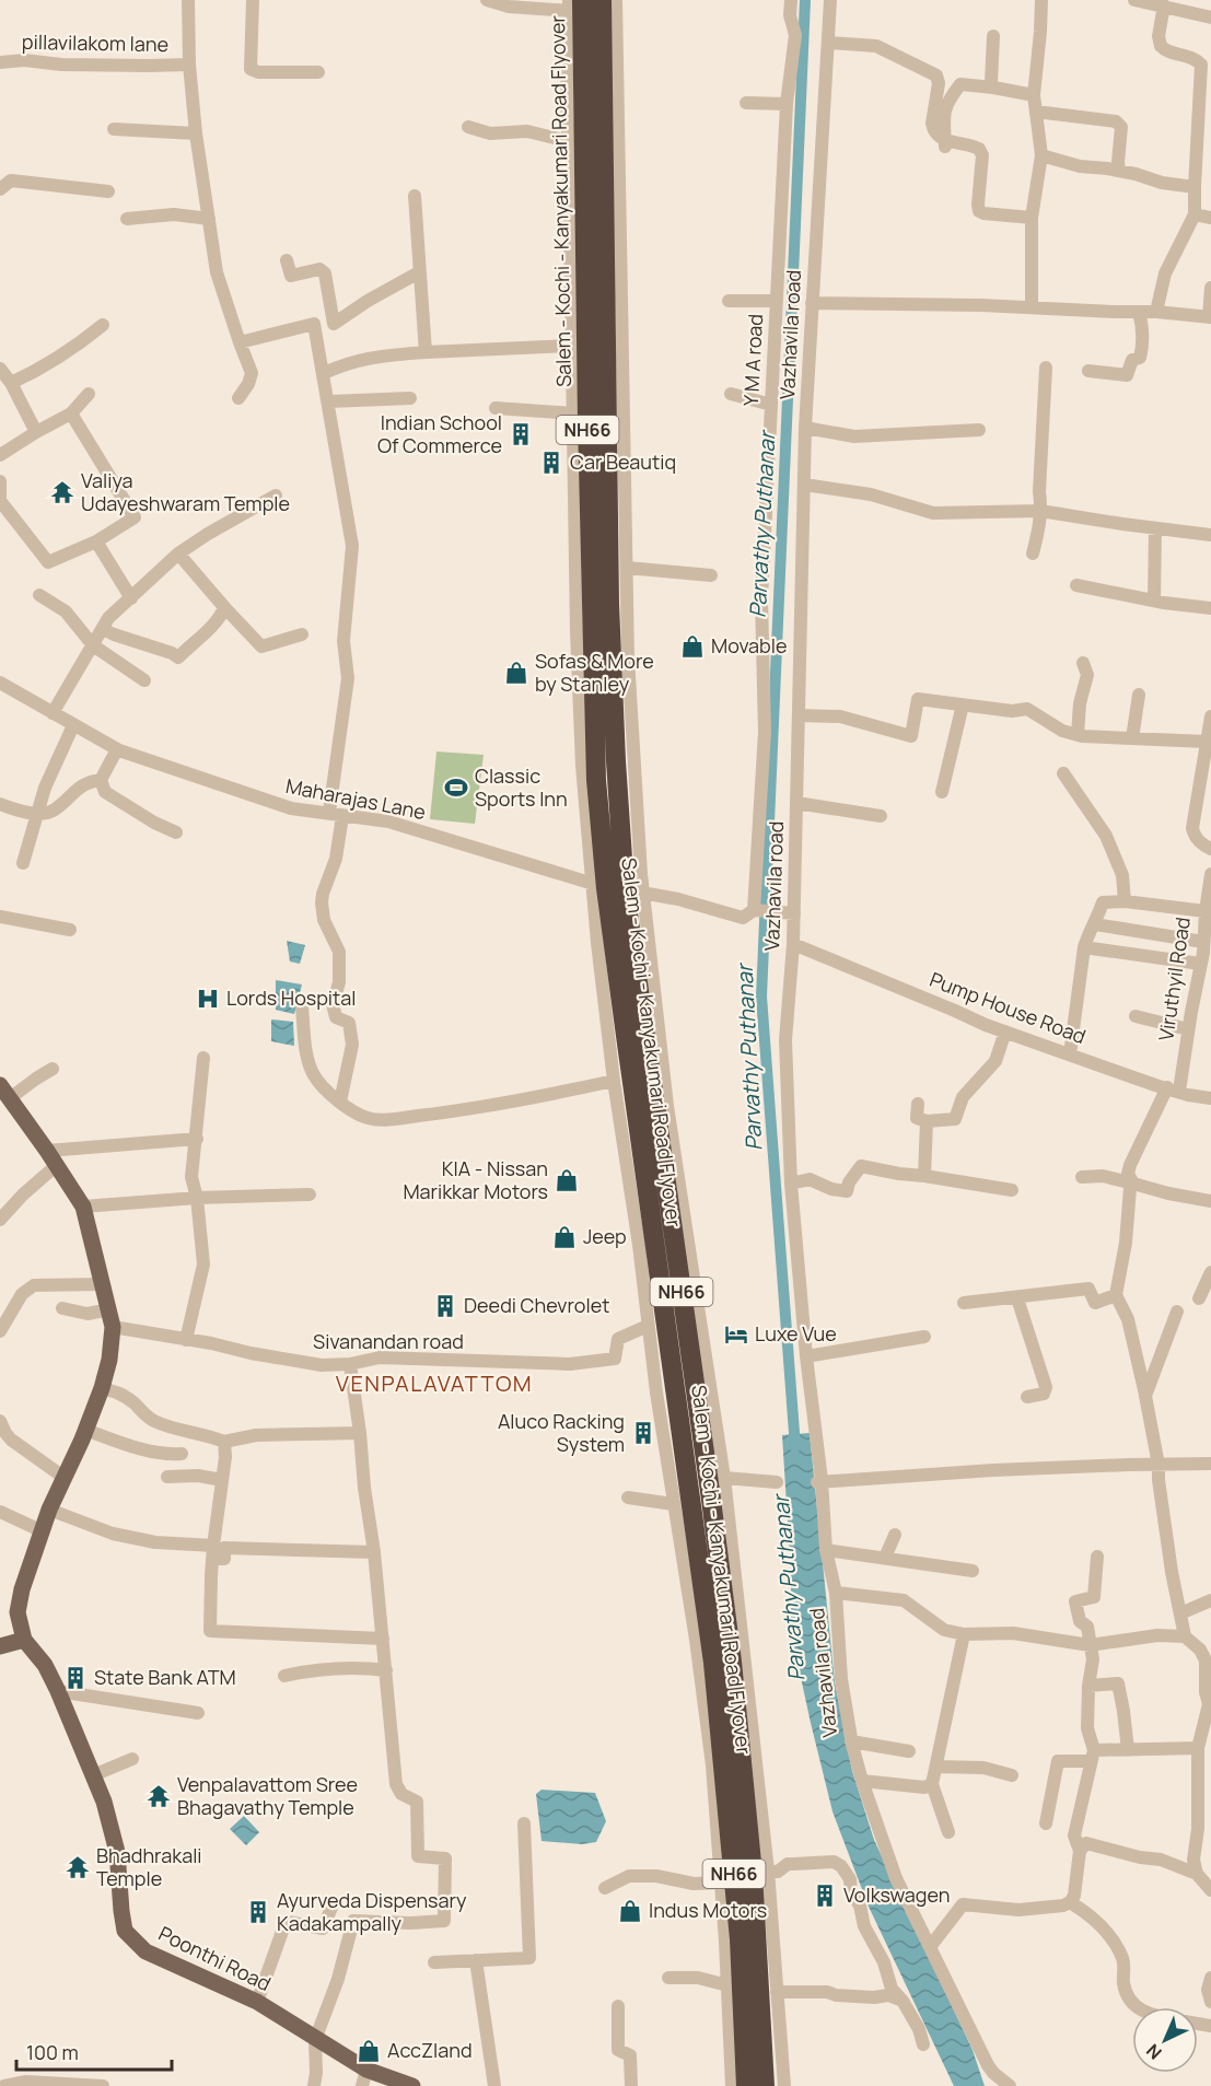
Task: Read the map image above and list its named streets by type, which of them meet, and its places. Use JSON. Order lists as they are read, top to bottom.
{
  "streets": {
    "highway": ["Salem - Kochi - Kanyakumari Road Flyover", "NH66"],
    "main road": ["Poonthi Road"],
    "street": [
      "pillavilakom lane",
      "Vazhavila road",
      "Y M A road",
      "Maharajas Lane",
      "Viruthyil Road",
      "Pump House Road",
      "Sivanandan road"
    ]
  },
  "crossings": [
    ["Salem - Kochi - Kanyakumari Road Flyover", "Maharajas Lane"],
    ["Vazhavila road", "Maharajas Lane"],
    ["Vazhavila road", "Pump House Road"],
    ["Y M A road", "Maharajas Lane"],
    ["Viruthyil Road", "Pump House Road"]
  ],
  "districts": ["VENPALAVATTOM"],
  "water": ["Parvathy Puthanar"],
  "places": {
    "building": [
      "Indian School Of Commerce",
      "Car Beautiq",
      "Deedi Chevrolet",
      "Aluco Racking System",
      "State Bank ATM",
      "Volkswagen",
      "Ayurveda Dispensary Kadakampally"
    ],
    "temple": ["Valiya Udayeshwaram Temple", "Venpalavattom Sree Bhagavathy Temple", "Bhadhrakali Temple"],
    "shop": [
      "Movable",
      "Sofas & More by Stanley",
      "KIA - Nissan Marikkar Motors",
      "Jeep",
      "Indus Motors",
      "AccZland"
    ],
    "sports": ["Classic Sports Inn"],
    "hospital": ["Lords Hospital"],
    "hotel": ["Luxe Vue"]
  },
  "scale_bar": "100 m",
  "north": "bottom left"
}
